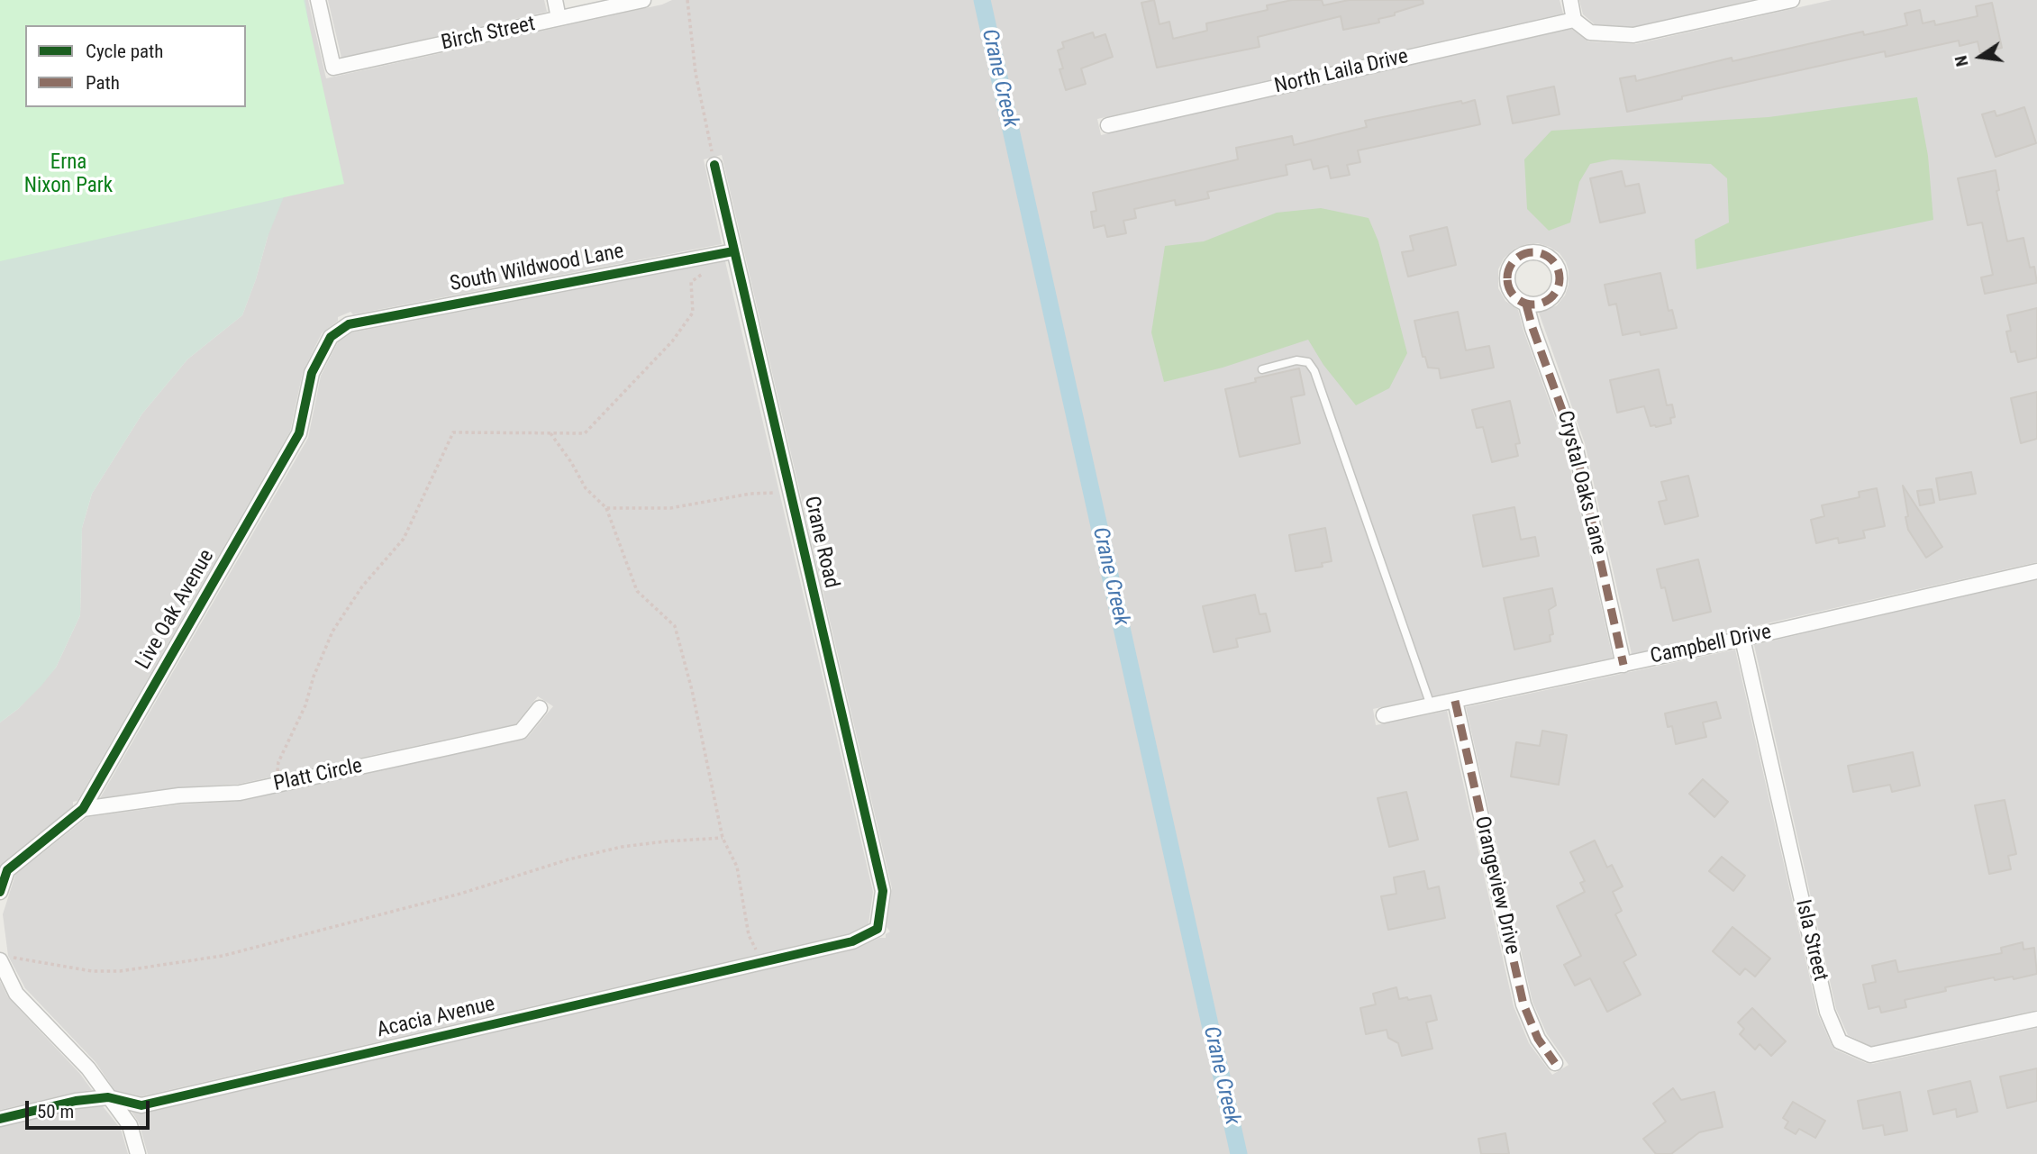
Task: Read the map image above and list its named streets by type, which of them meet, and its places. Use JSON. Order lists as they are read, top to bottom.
{
  "streets": {
    "street": [
      "Birch Street",
      "North Laila Drive",
      "South Wildwood Lane",
      "Crystal Oaks Lane",
      "Crane Road",
      "Live Oak Avenue",
      "Campbell Drive",
      "Platt Circle",
      "Orangeview Drive",
      "Isla Street",
      "Acacia Avenue"
    ]
  },
  "crossings": [
    ["South Wildwood Lane", "Crane Road"],
    ["South Wildwood Lane", "Live Oak Avenue"],
    ["Crystal Oaks Lane", "Campbell Drive"],
    ["Crane Road", "Acacia Avenue"],
    ["Live Oak Avenue", "Platt Circle"],
    ["Campbell Drive", "Orangeview Drive"],
    ["Campbell Drive", "Isla Street"]
  ],
  "water": ["Crane Creek"],
  "parks": ["Erna Nixon Park"],
  "legend": ["Cycle path", "Path"],
  "scale_bar": "50 m",
  "north": "left"
}
